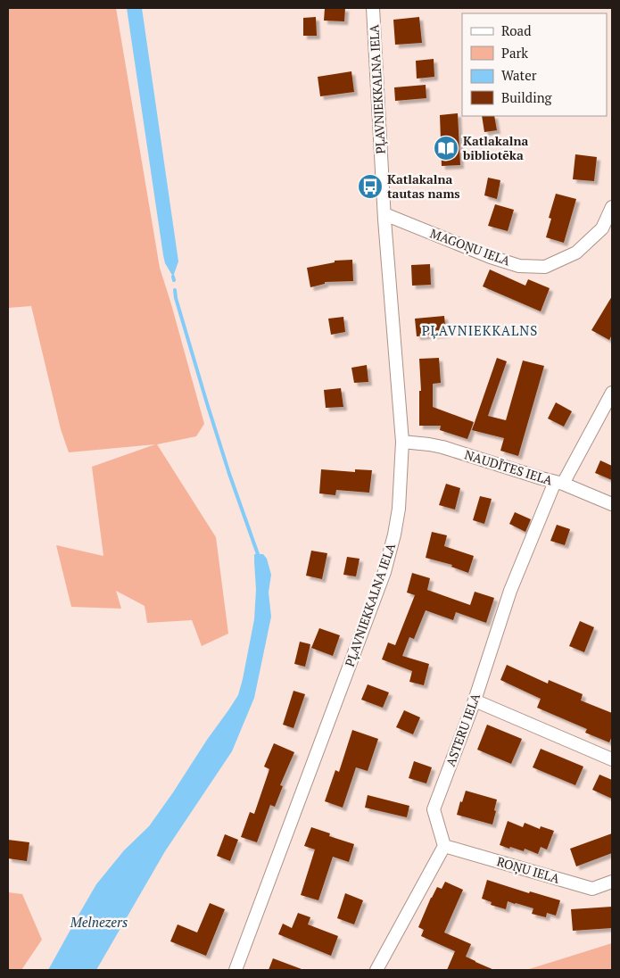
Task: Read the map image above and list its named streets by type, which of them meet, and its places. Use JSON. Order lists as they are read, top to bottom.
{
  "streets": {
    "street": [
      "PĻAVNIEKKALNA IELA",
      "MAGOŅU IELA",
      "NAUDĪTES IELA",
      "ASTERU IELA",
      "ROŅU IELA"
    ]
  },
  "crossings": [
    ["PĻAVNIEKKALNA IELA", "MAGOŅU IELA"],
    ["PĻAVNIEKKALNA IELA", "NAUDĪTES IELA"],
    ["NAUDĪTES IELA", "ASTERU IELA"],
    ["ASTERU IELA", "ROŅU IELA"]
  ],
  "districts": ["PĻAVNIEKKALNS"],
  "water": ["Melnezers"],
  "places": {
    "library": ["Katlakalna bibliotēka"],
    "bus stop": ["Katlakalna tautas nams"]
  },
  "legend": [
    "Road",
    "Park",
    "Water",
    "Building"
  ]
}
